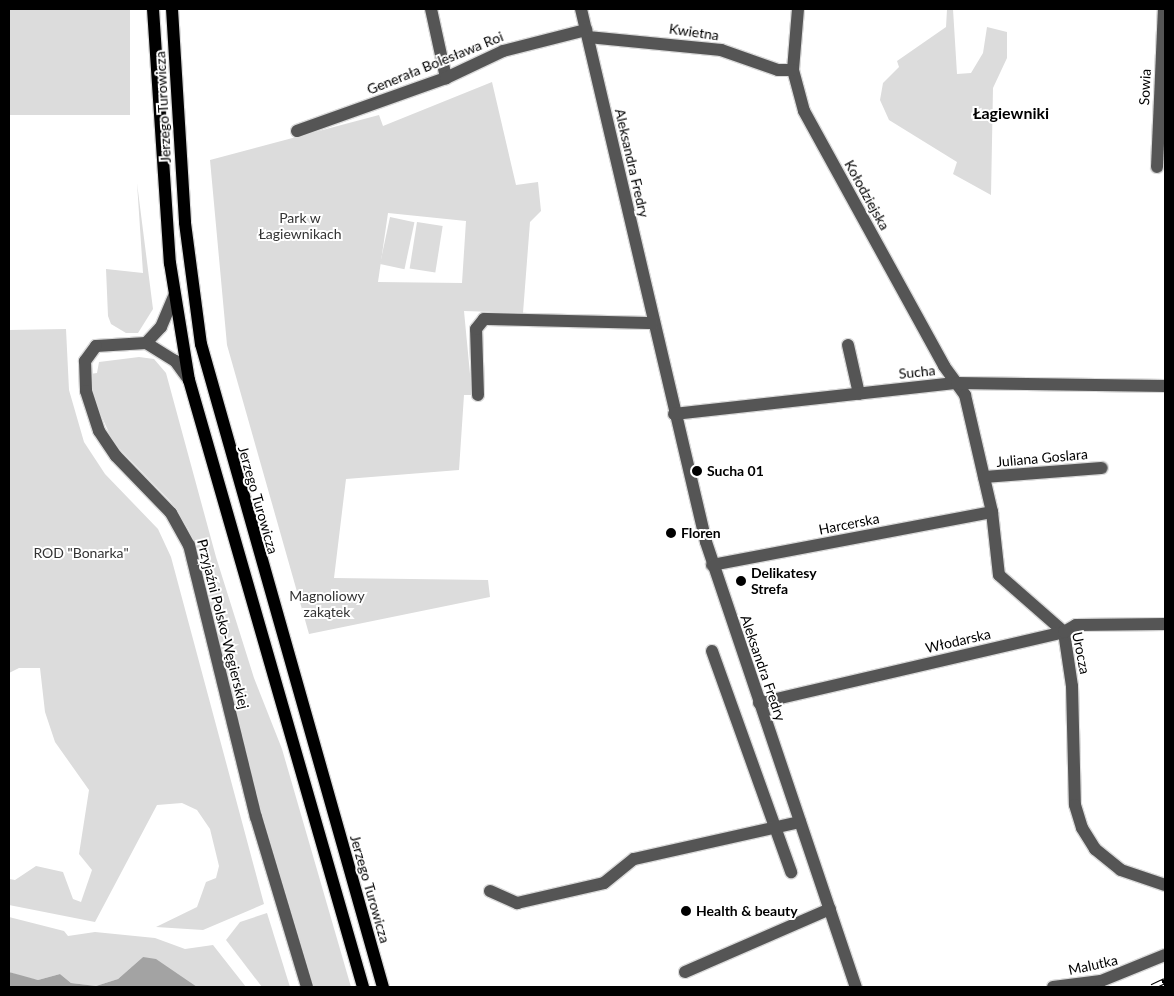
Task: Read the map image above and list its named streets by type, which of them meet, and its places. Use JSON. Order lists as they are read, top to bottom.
{
  "streets": {
    "main road": ["Jerzego Turowicza"],
    "street": [
      "Kwietna",
      "Generała Bolesława Roi",
      "Sowia",
      "Aleksandra Fredry",
      "Kołodziejska",
      "Sucha",
      "Juliana Goslara",
      "Harcerska",
      "Przyjaźni Polsko-Węgierskiej",
      "Włodarska",
      "Urocza",
      "Malutka"
    ]
  },
  "crossings": [
    ["Kwietna", "Generała Bolesława Roi"],
    ["Kwietna", "Aleksandra Fredry"],
    ["Kwietna", "Kołodziejska"],
    ["Generała Bolesława Roi", "Aleksandra Fredry"],
    ["Aleksandra Fredry", "Sucha"],
    ["Aleksandra Fredry", "Harcerska"],
    ["Aleksandra Fredry", "Włodarska"],
    ["Kołodziejska", "Sucha"],
    ["Kołodziejska", "Urocza"],
    ["Sucha", "Urocza"],
    ["Juliana Goslara", "Urocza"],
    ["Harcerska", "Urocza"],
    ["Włodarska", "Urocza"]
  ],
  "districts": ["Łagiewniki"],
  "parks": ["Park w Łagiewnikach", "ROD \"Bonarka\"", "Magnoliowy zakątek"],
  "places": [
    "Sucha 01",
    "Floren",
    "Delikatesy Strefa",
    "Health & beauty"
  ]
}
